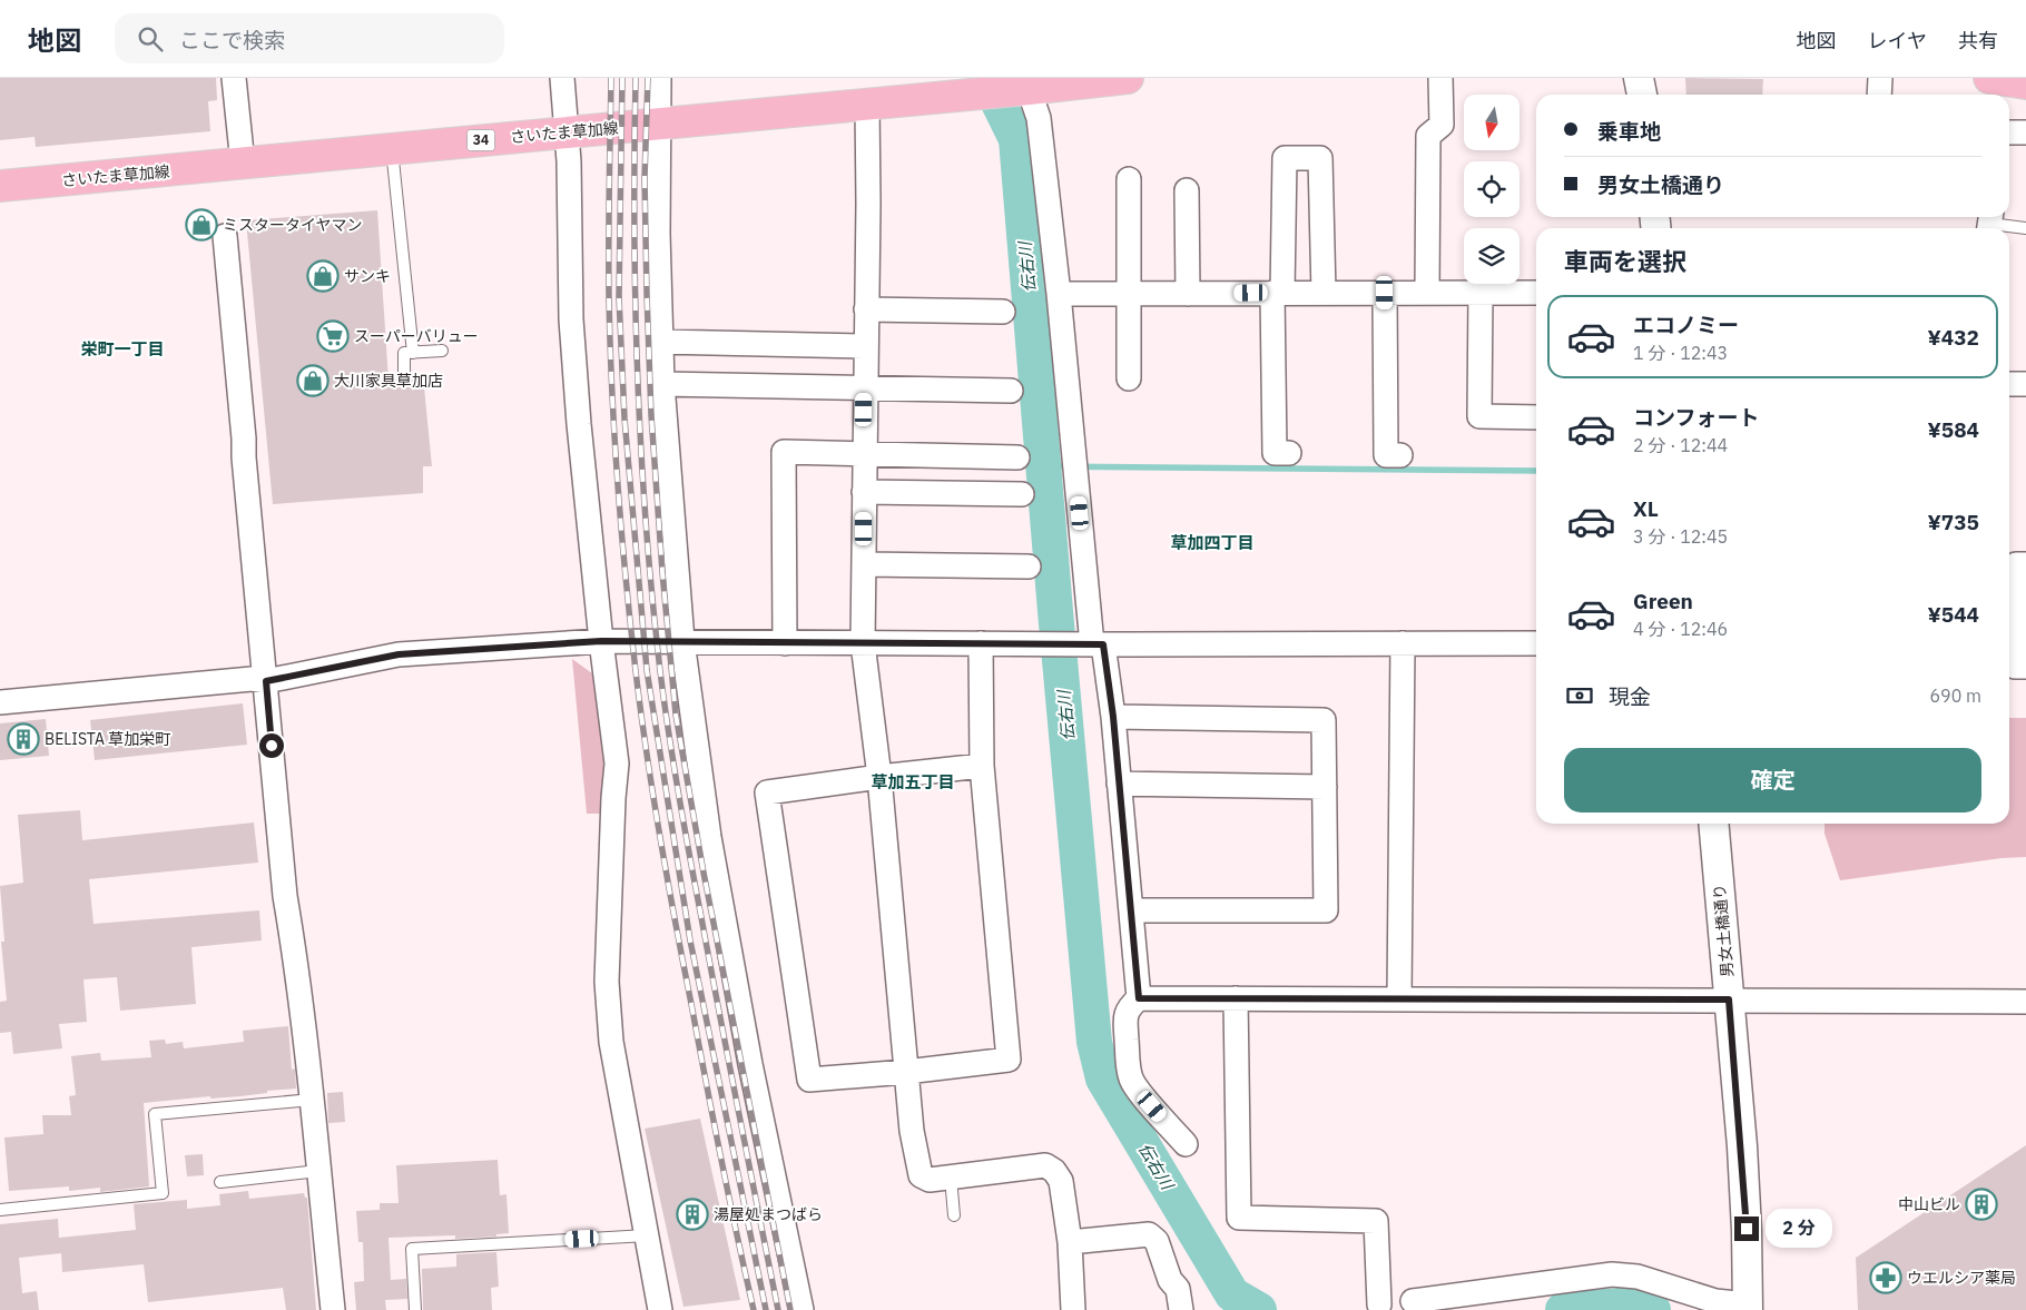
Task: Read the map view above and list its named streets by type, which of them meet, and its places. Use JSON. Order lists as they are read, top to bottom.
{
  "streets": {
    "main road": ["さいたま草加線", "34"],
    "street": ["男女土橋通り"]
  },
  "districts": ["栄町一丁目", "草加四丁目", "草加五丁目"],
  "water": ["伝右川"],
  "places": {
    "shop": ["ミスタータイヤマン", "サンキ", "大川家具草加店"],
    "supermarket": ["スーパーバリュー"],
    "building": ["BELISTA 草加栄町", "中山ビル", "湯屋処まつばら"],
    "pharmacy": ["ウエルシア薬局"]
  },
  "north": "bottom",
  "page": {
    "header": "地図",
    "search": "ここで検索",
    "nav": ["地図", "レイヤ", "共有"],
    "banner": ["乗車地", "男女土橋通り"],
    "heading": "車両を選択",
    "list": [
      {
        "name": "エコノミー",
        "note": "1 分 · 12:43",
        "value": "¥432"
      },
      {
        "name": "コンフォート",
        "note": "2 分 · 12:44",
        "value": "¥584"
      },
      {
        "name": "XL",
        "note": "3 分 · 12:45",
        "value": "¥735"
      },
      {
        "name": "Green",
        "note": "4 分 · 12:46",
        "value": "¥544"
      }
    ],
    "pay": ["現金", "690 m"],
    "buttons": "確定",
    "bubble": "2 分"
  }
}
